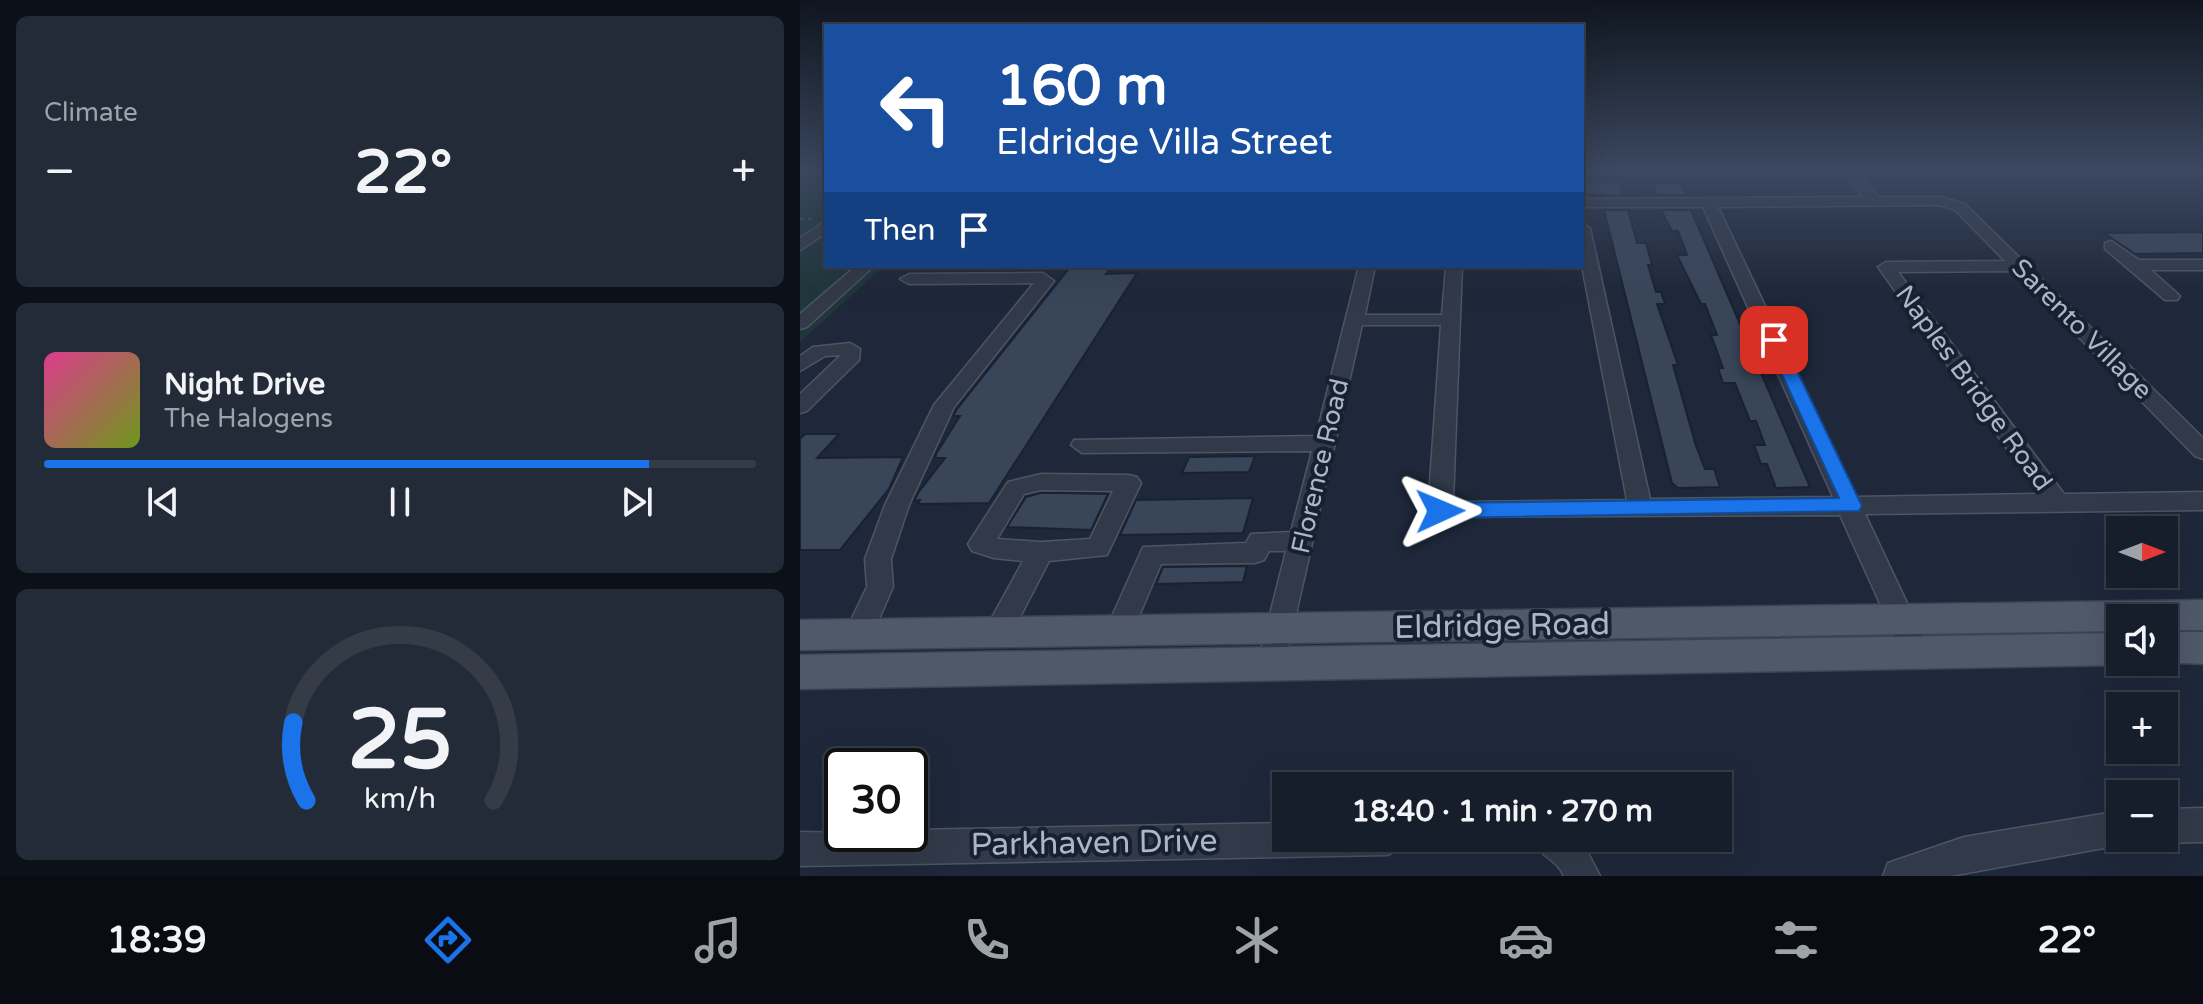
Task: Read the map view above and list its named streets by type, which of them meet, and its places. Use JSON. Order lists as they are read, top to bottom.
{
  "streets": {
    "main road": ["Eldridge Road"],
    "street": [
      "Sarento Village",
      "Naples Bridge Road",
      "Florence Road",
      "Parkhaven Drive"
    ]
  },
  "crossings": [
    ["Sarento Village", "Naples Bridge Road"],
    ["Florence Road", "Eldridge Road"]
  ],
  "north": "right",
  "page": {
    "tile": "Climate",
    "turn": ["160 m", "Eldridge Villa Street"],
    "heat": ["−", "22°", "+"],
    "then": "Then",
    "song": ["Night Drive", "The Halogens"],
    "map_buttons": ["+", "−"],
    "limit": "30",
    "trip": "18:40 · 1 min · 270 m",
    "tabs": ["18:39", "22°"],
    "gauge": ["25", "km/h"]
  }
}
